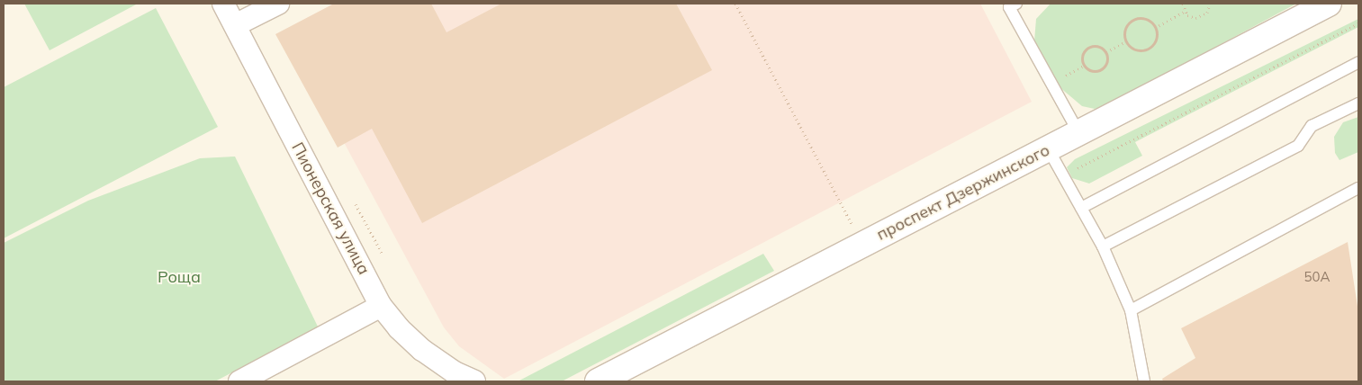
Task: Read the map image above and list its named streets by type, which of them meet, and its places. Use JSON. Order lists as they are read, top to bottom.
{
  "streets": {
    "street": ["проспект Дзержинского", "Пионерская улица"]
  },
  "parks": ["Роща"],
  "house_numbers": ["50А"]
}
